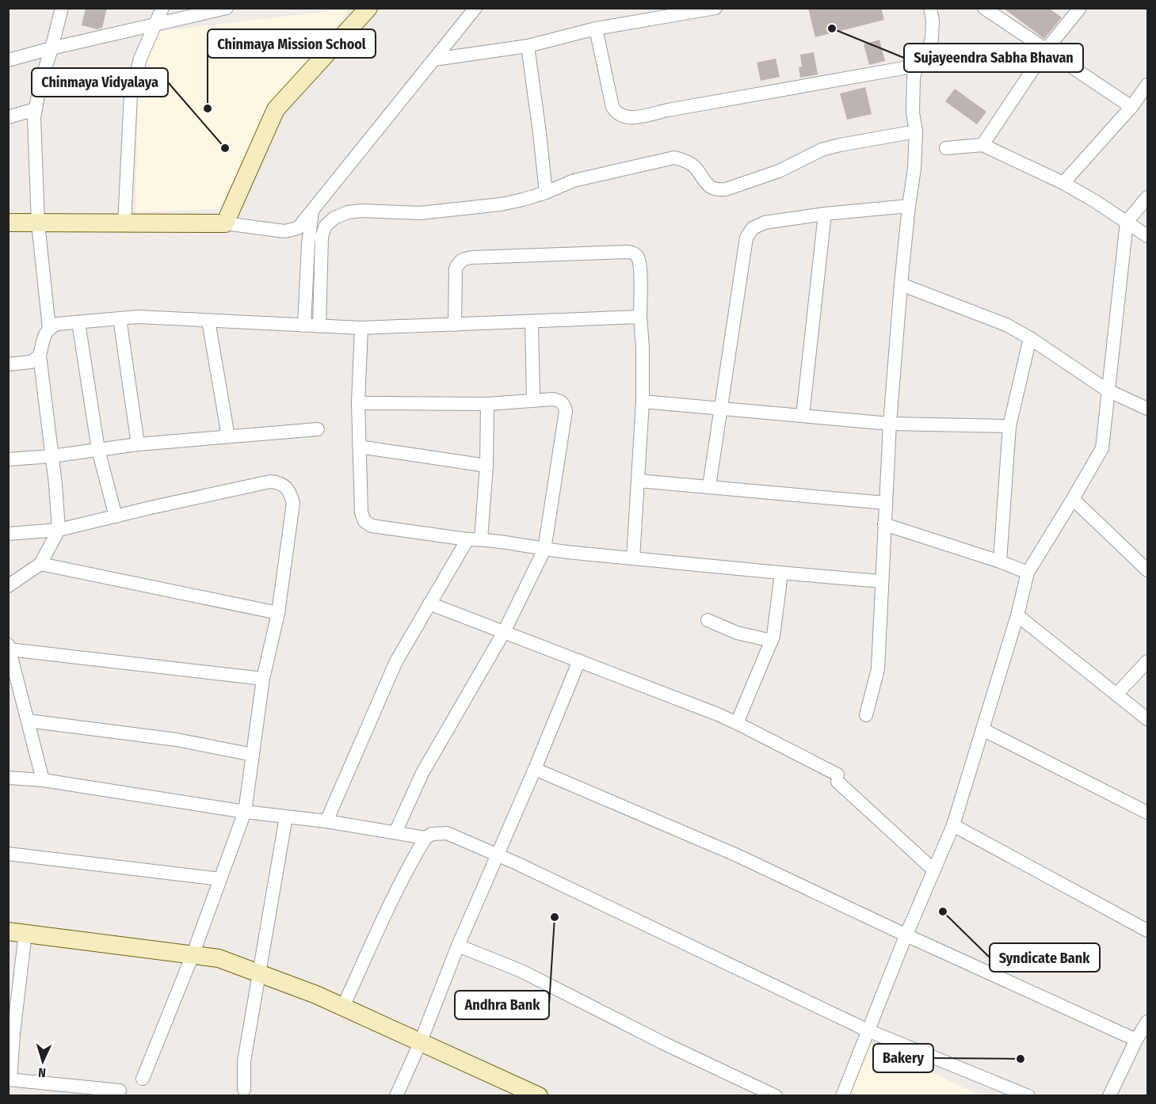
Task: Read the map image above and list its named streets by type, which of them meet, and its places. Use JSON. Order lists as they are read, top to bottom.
{
  "places": [
    "Sujayeendra Sabha Bhavan",
    "Chinmaya Mission School",
    "Chinmaya Vidyalaya",
    "Syndicate Bank",
    "Andhra Bank",
    "Bakery"
  ],
  "north": "bottom"
}
